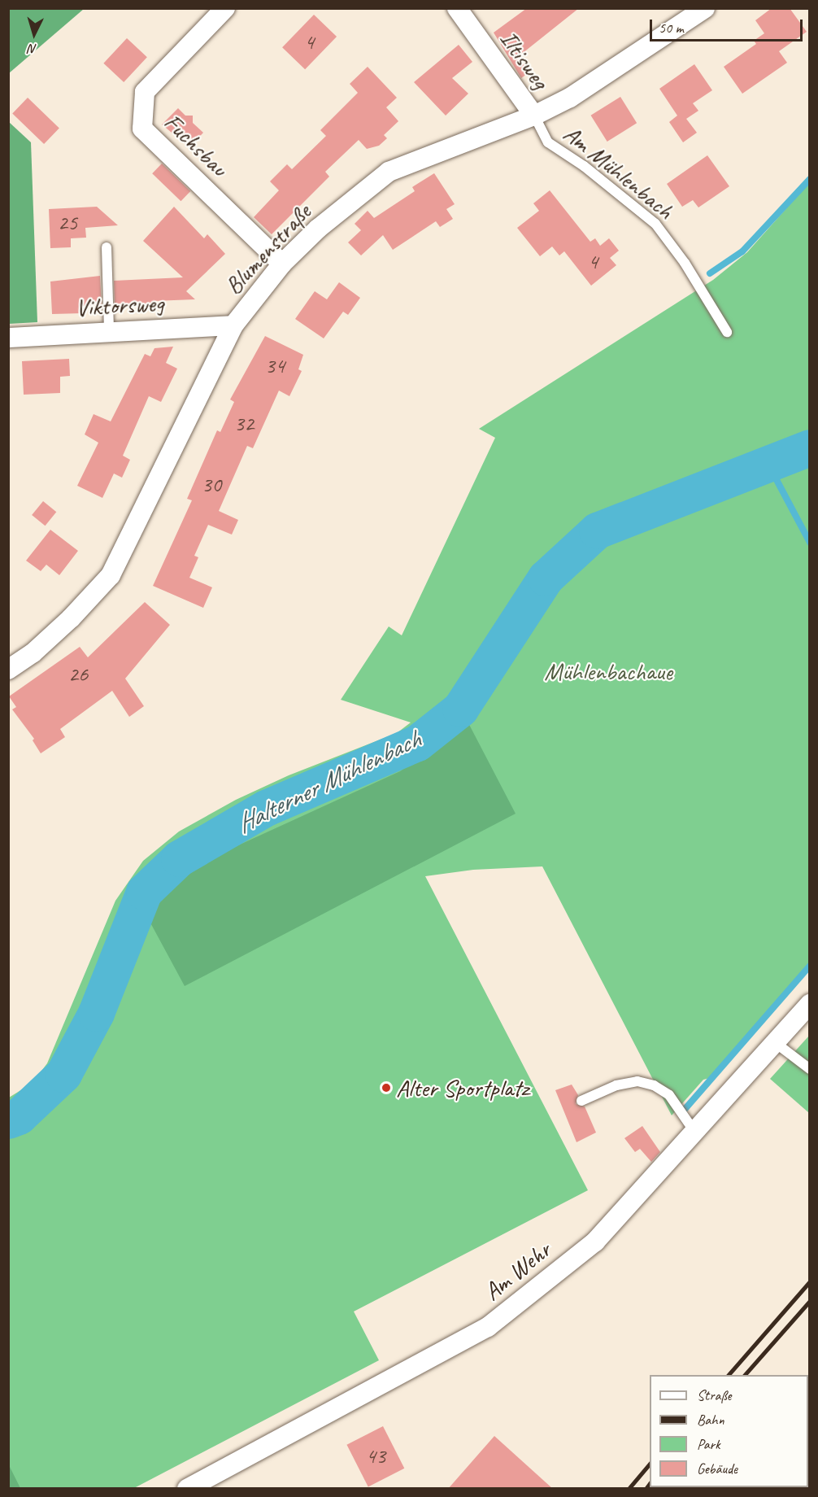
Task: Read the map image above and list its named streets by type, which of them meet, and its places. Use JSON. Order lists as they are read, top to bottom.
{
  "streets": {
    "street": [
      "Iltisweg",
      "Fuchsbau",
      "Blumenstraße",
      "Viktorsweg",
      "Am Wehr"
    ],
    "lane": ["Am Mühlenbach"]
  },
  "crossings": [
    ["Iltisweg", "Am Mühlenbach"],
    ["Iltisweg", "Blumenstraße"],
    ["Fuchsbau", "Blumenstraße"],
    ["Am Mühlenbach", "Blumenstraße"],
    ["Blumenstraße", "Viktorsweg"]
  ],
  "water": ["Halterner Mühlenbach"],
  "parks": ["Mühlenbachaue"],
  "places": ["Alter Sportplatz"],
  "house_numbers": [
    "4",
    "25",
    "4",
    "34",
    "32",
    "30",
    "26",
    "43"
  ],
  "legend": [
    "Straße",
    "Bahn",
    "Park",
    "Gebäude"
  ],
  "scale_bar": "50 m",
  "north": "bottom"
}
